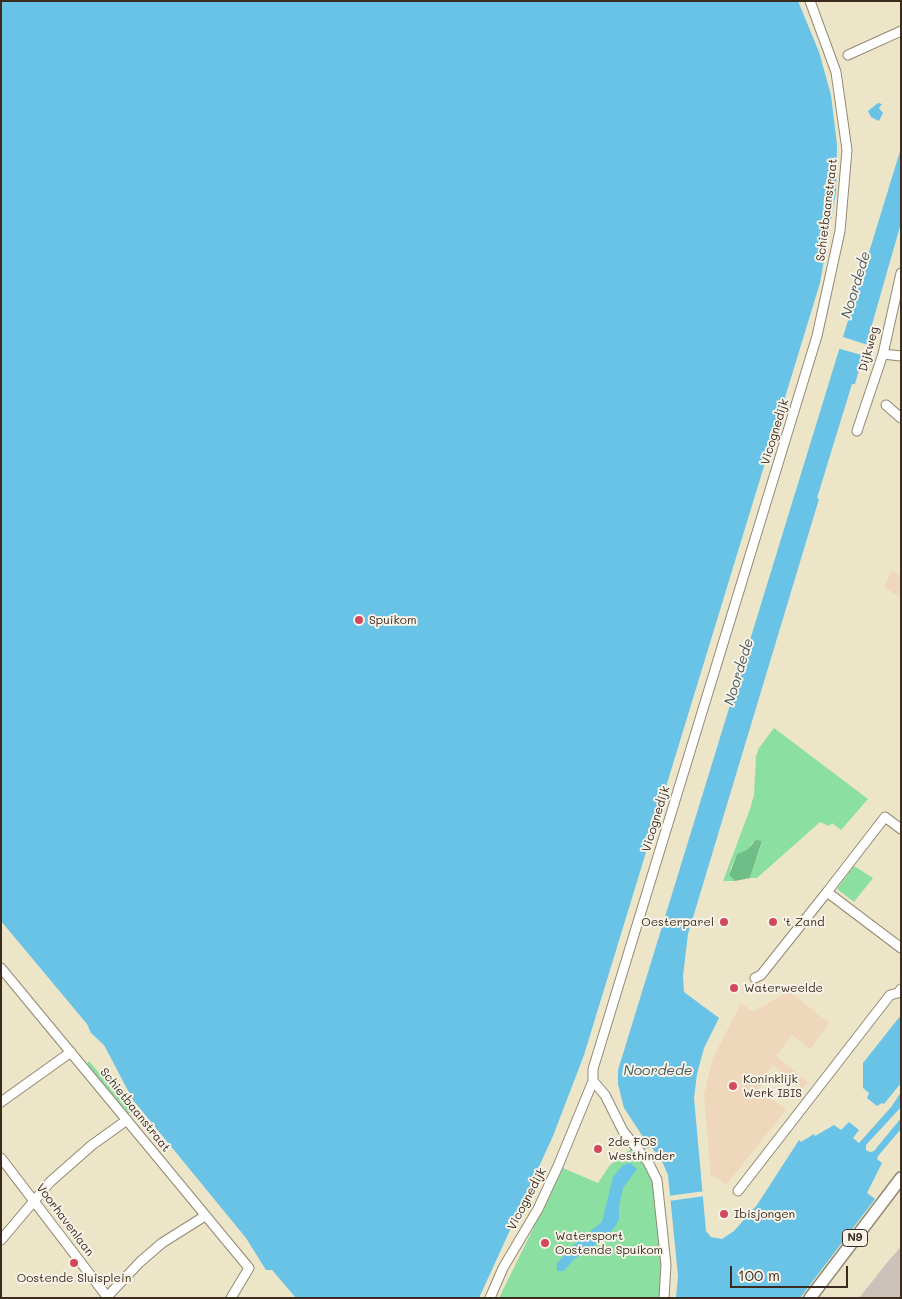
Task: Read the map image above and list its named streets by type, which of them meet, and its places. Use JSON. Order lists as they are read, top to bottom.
{
  "streets": {
    "main road": ["N9"],
    "street": [
      "Schietbaanstraat",
      "Dijkweg",
      "Vicognedijk",
      "Voorhavenlaan"
    ]
  },
  "crossings": [
    ["Schietbaanstraat", "Vicognedijk"]
  ],
  "water": ["Noordede"],
  "places": [
    "Spuikom",
    "Oesterparel",
    "'t Zand",
    "Waterweelde",
    "Koninklijk Werk IBIS",
    "2de FOS Westhinder",
    "Ibisjongen",
    "Watersport Oostende Spuikom",
    "Oostende Sluisplein"
  ],
  "scale_bar": "100 m"
}
